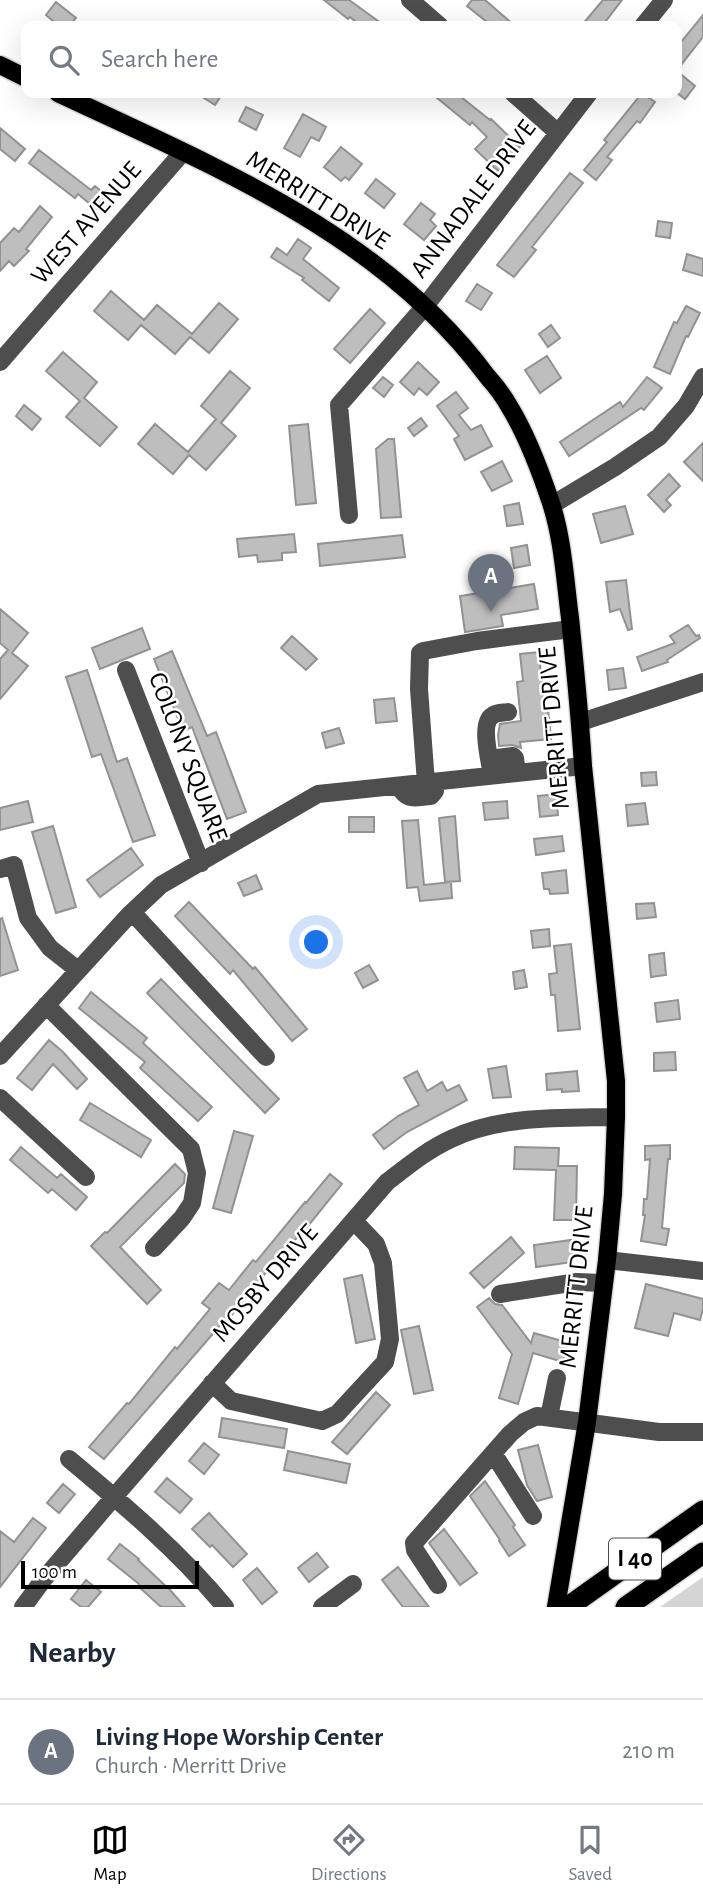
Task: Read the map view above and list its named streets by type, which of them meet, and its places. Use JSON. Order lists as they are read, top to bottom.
{
  "streets": {
    "highway": ["I 40"],
    "main road": ["MERRITT DRIVE"],
    "street": [
      "ANNADALE DRIVE",
      "WEST AVENUE",
      "COLONY SQUARE",
      "MOSBY DRIVE"
    ]
  },
  "crossings": [
    ["ANNADALE DRIVE", "MERRITT DRIVE"],
    ["MERRITT DRIVE", "WEST AVENUE"],
    ["MERRITT DRIVE", "MOSBY DRIVE"]
  ],
  "scale_bar": "100 m",
  "page": {
    "search": "Search here",
    "pins": "A",
    "scale": "100 m",
    "heading": "Nearby",
    "list": [
      {
        "mark": "A",
        "name": "Living Hope Worship Center",
        "note": "Church · Merritt Drive",
        "value": "210 m"
      }
    ],
    "nav": ["Map", "Directions", "Saved"]
  }
}
